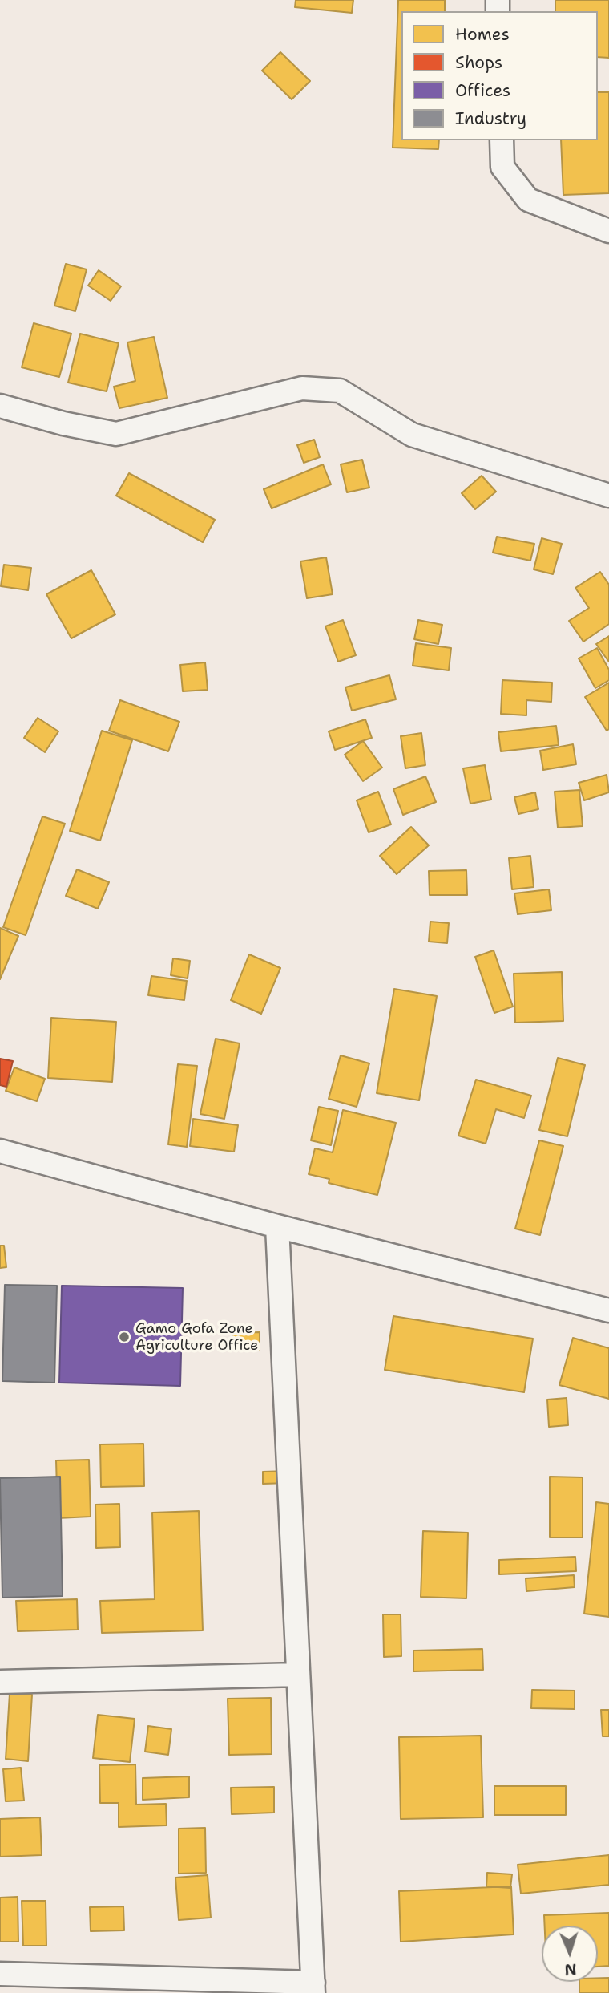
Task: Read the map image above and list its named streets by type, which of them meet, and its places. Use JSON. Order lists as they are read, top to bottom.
{
  "places": ["Gamo Gofa Zone Agriculture Office"],
  "legend": [
    "Homes",
    "Shops",
    "Offices",
    "Industry"
  ],
  "north": "bottom"
}
